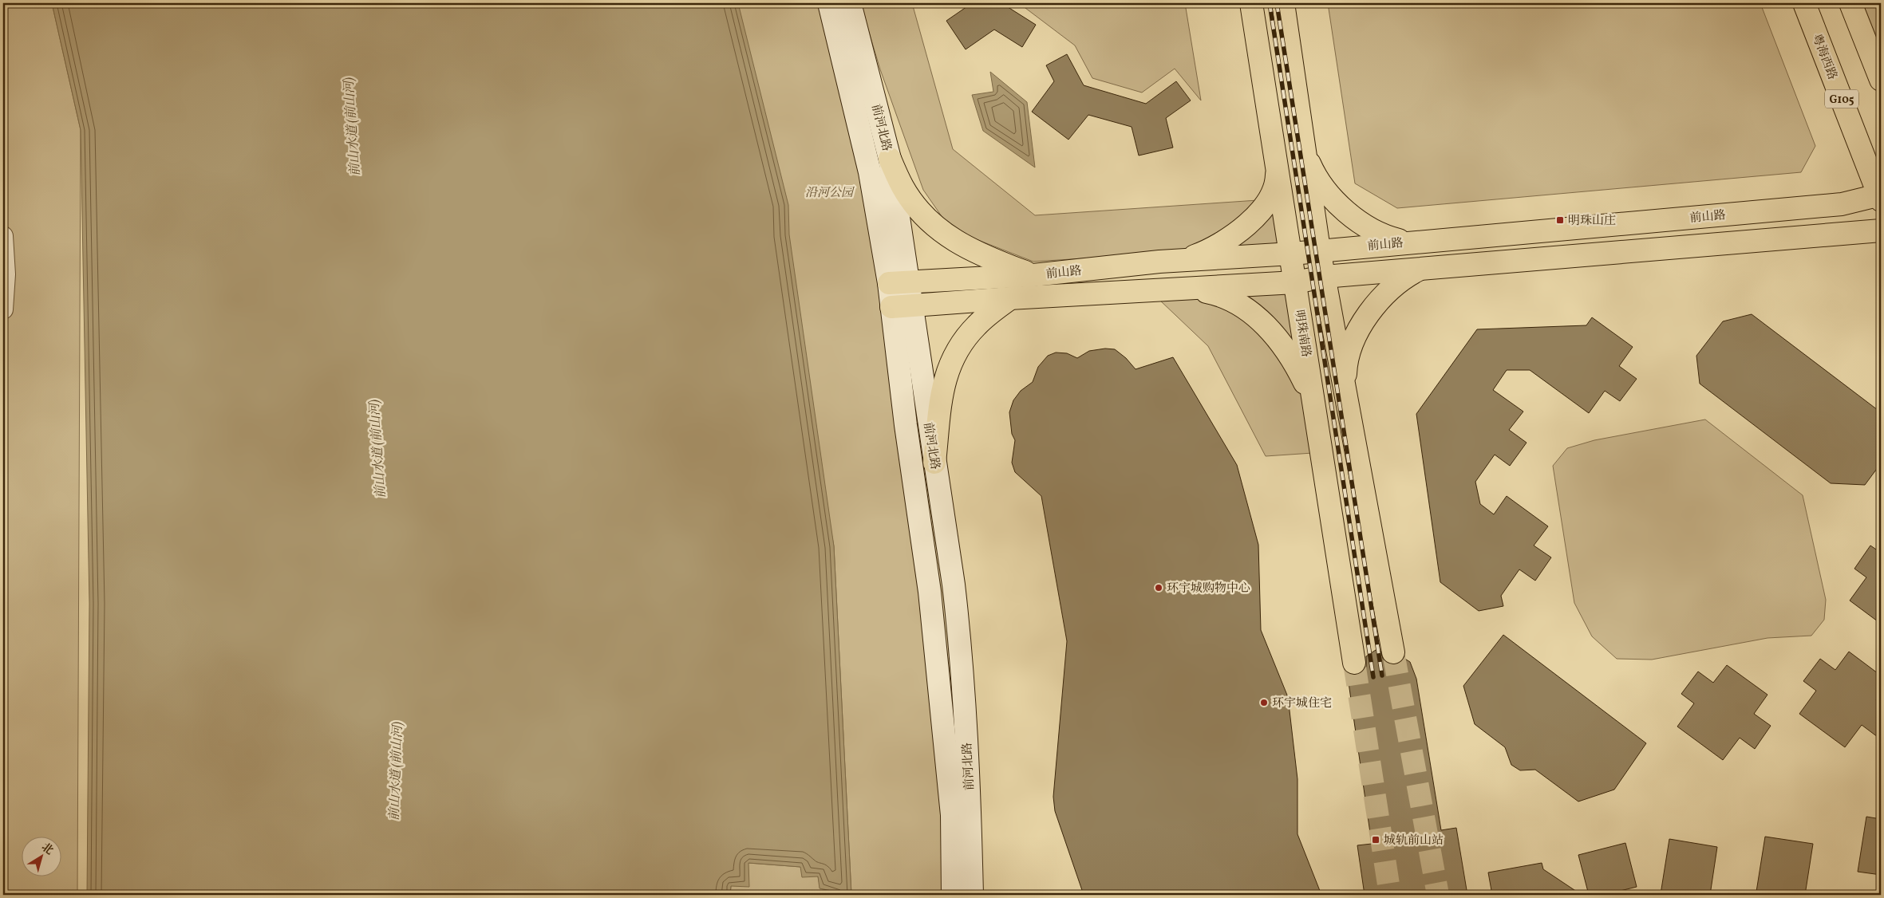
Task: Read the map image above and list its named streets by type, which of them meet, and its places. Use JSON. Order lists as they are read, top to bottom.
{
  "streets": {
    "main road": [
      "粤海西路",
      "G105",
      "前河北路",
      "前山路",
      "明珠南路"
    ]
  },
  "crossings": [
    ["粤海西路", "前山路"],
    ["前河北路", "前山路"],
    ["前山路", "明珠南路"]
  ],
  "water": ["前山水道 (前山河)"],
  "parks": ["沿河公园"],
  "places": {
    "transit": ["明珠山庄", "城轨前山站"],
    "other": ["环宇城购物中心", "环宇城住宅"]
  },
  "north": "top right"
}
